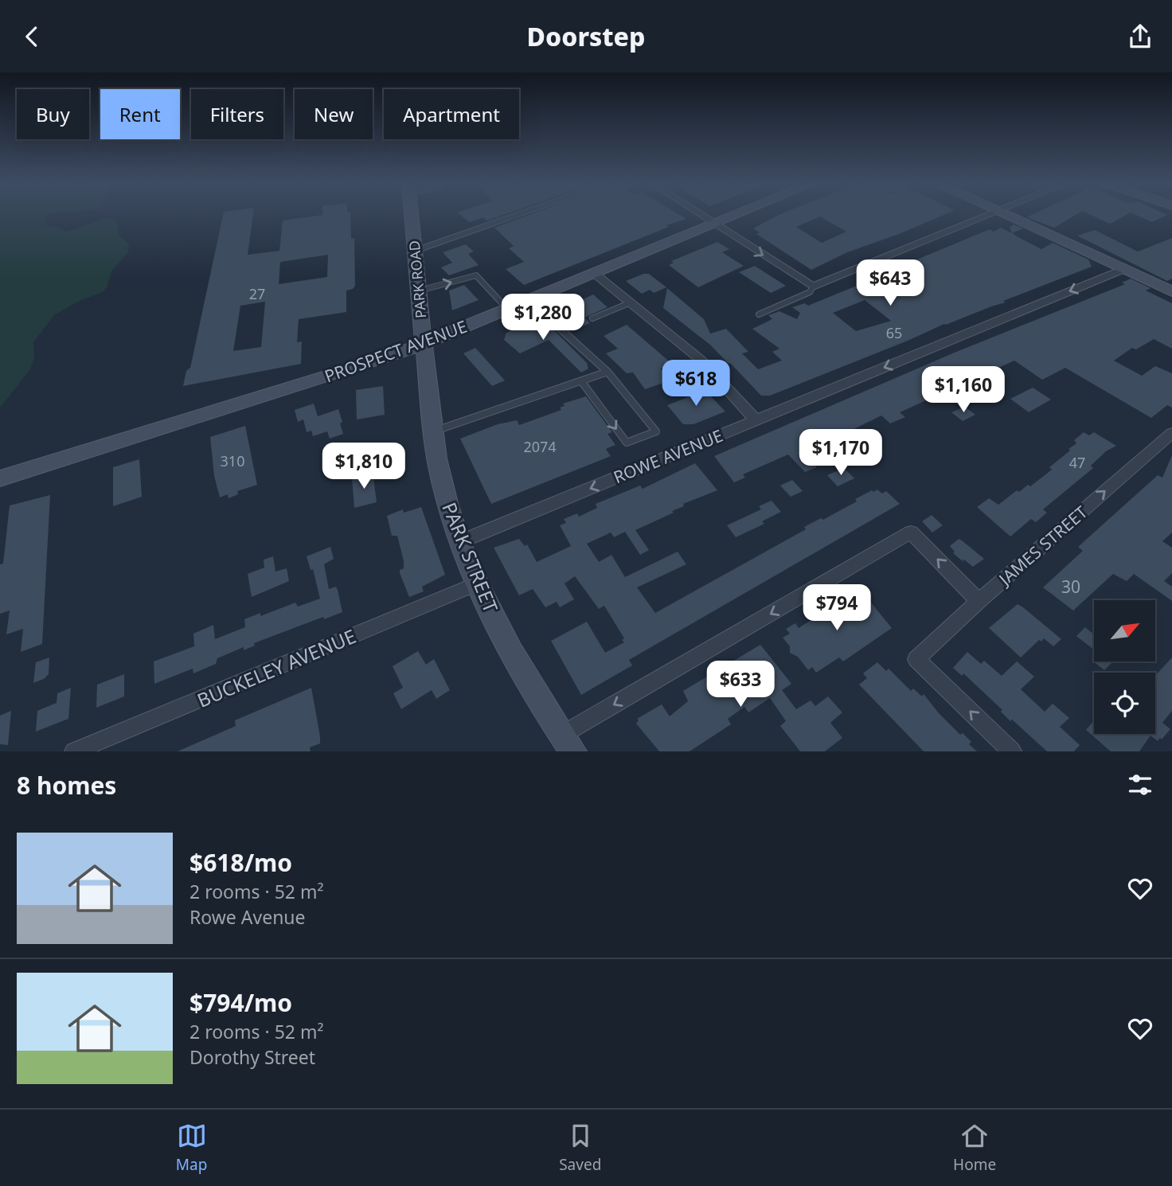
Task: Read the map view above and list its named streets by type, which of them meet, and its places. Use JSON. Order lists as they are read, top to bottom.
{
  "streets": {
    "main road": ["PARK ROAD", "PROSPECT AVENUE", "PARK STREET"],
    "street": ["ROWE AVENUE", "JAMES STREET", "BUCKELEY AVENUE"]
  },
  "crossings": [
    ["PARK ROAD", "PROSPECT AVENUE"],
    ["PARK ROAD", "PARK STREET"],
    ["PROSPECT AVENUE", "PARK STREET"],
    ["ROWE AVENUE", "PARK STREET"],
    ["PARK STREET", "BUCKELEY AVENUE"]
  ],
  "one_way": ["ROWE AVENUE"],
  "house_numbers": [
    "27",
    "65",
    "2074",
    "310",
    "47",
    "30"
  ],
  "north": "top right",
  "page": {
    "header": "Doorstep",
    "chip": [
      "Buy",
      "Rent",
      "Filters",
      "New",
      "Apartment"
    ],
    "price": [
      "$643",
      "$1,280",
      "$618",
      "$1,160",
      "$1,170",
      "$1,810",
      "$794",
      "$633"
    ],
    "heading": "8 homes",
    "list": [
      {
        "name": "$618/mo",
        "note": "2 rooms · 52 m² · Rowe Avenue"
      },
      {
        "name": "$794/mo",
        "note": "2 rooms · 52 m² · Dorothy Street"
      }
    ],
    "tabs": ["Map", "Saved", "Home"]
  }
}
